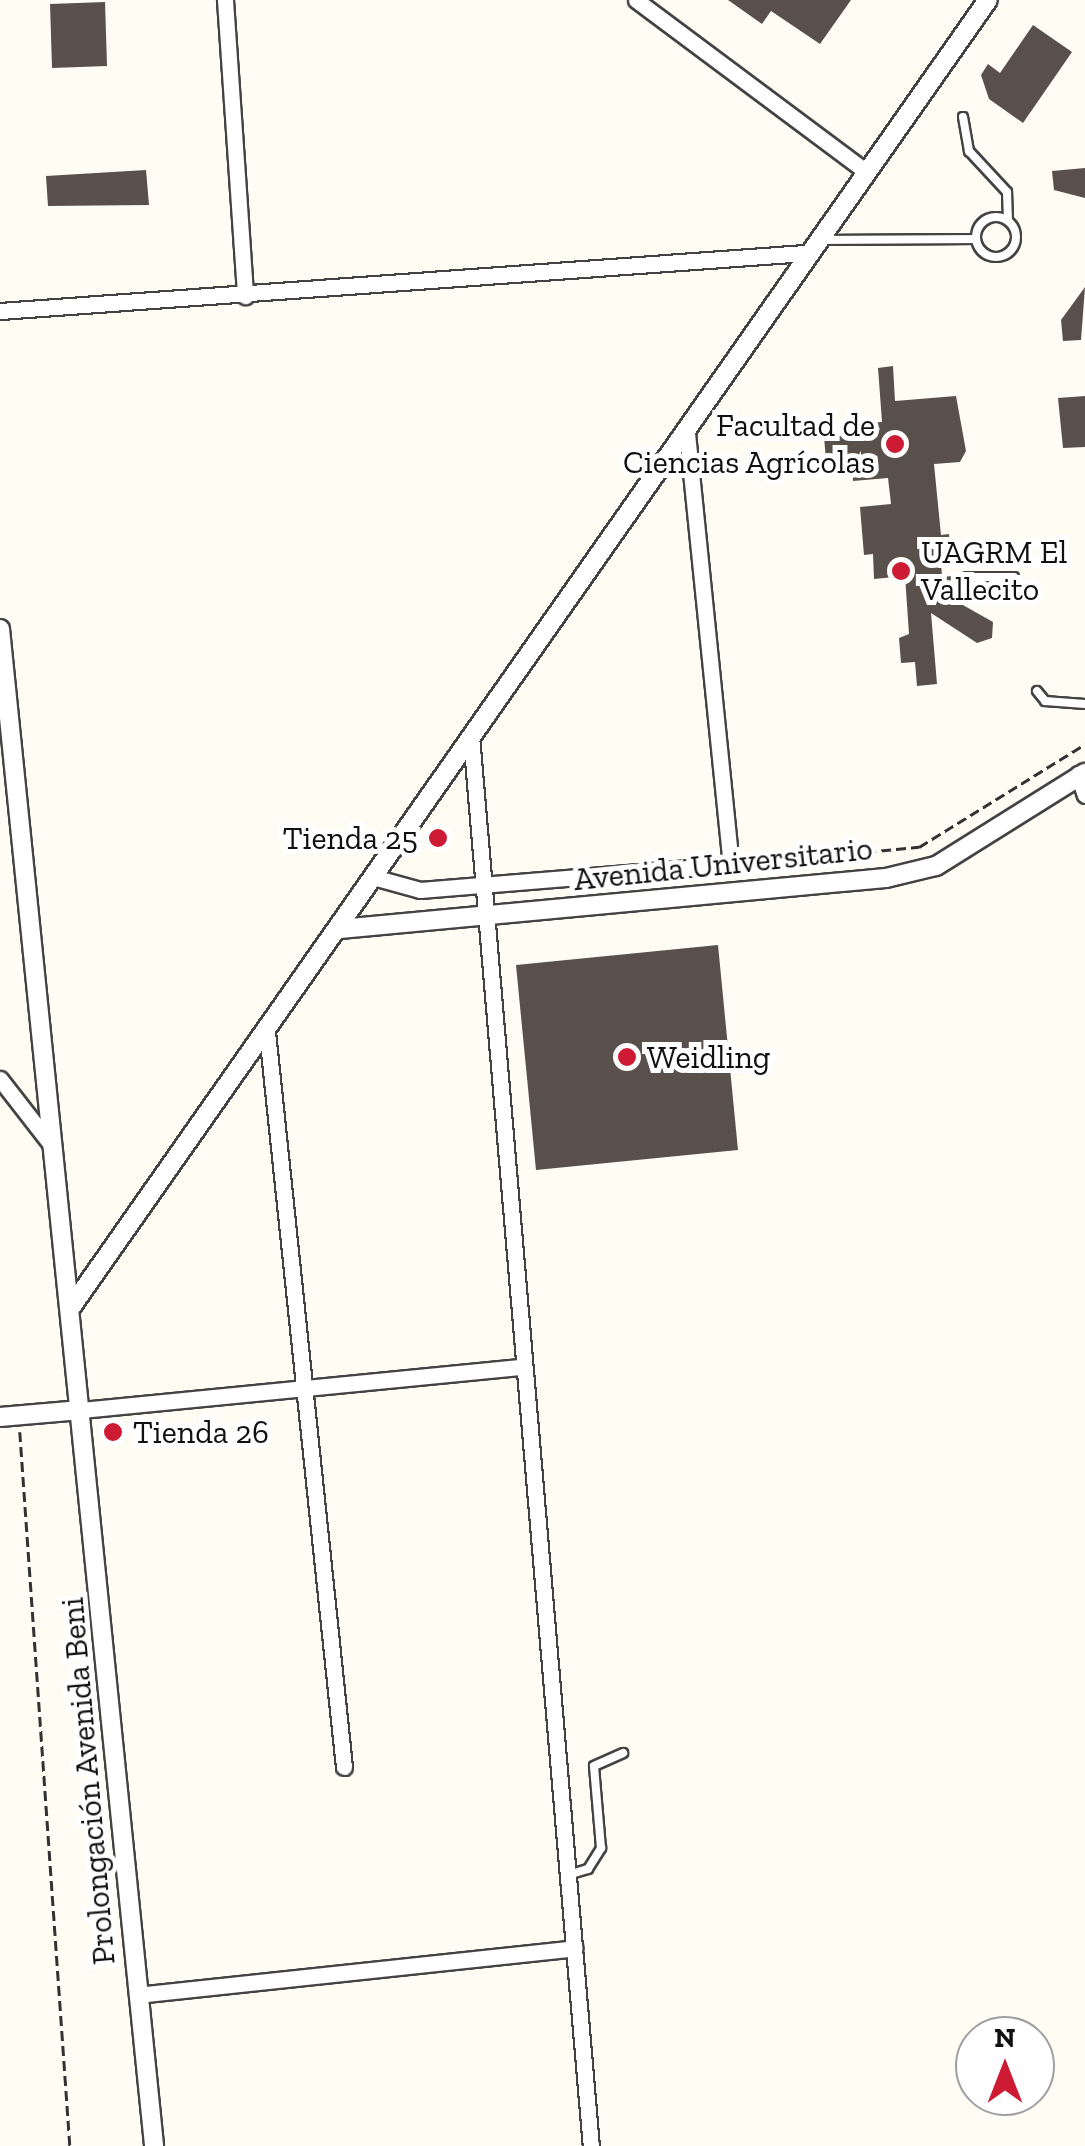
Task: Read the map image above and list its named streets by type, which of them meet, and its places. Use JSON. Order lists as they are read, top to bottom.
{
  "streets": {
    "street": ["Avenida Universitario", "Prolongación Avenida Beni"]
  },
  "places": [
    "Facultad de Ciencias Agrícolas",
    "UAGRM El Vallecito",
    "Tienda 25",
    "Weidling",
    "Tienda 26"
  ],
  "north": "top"
}
